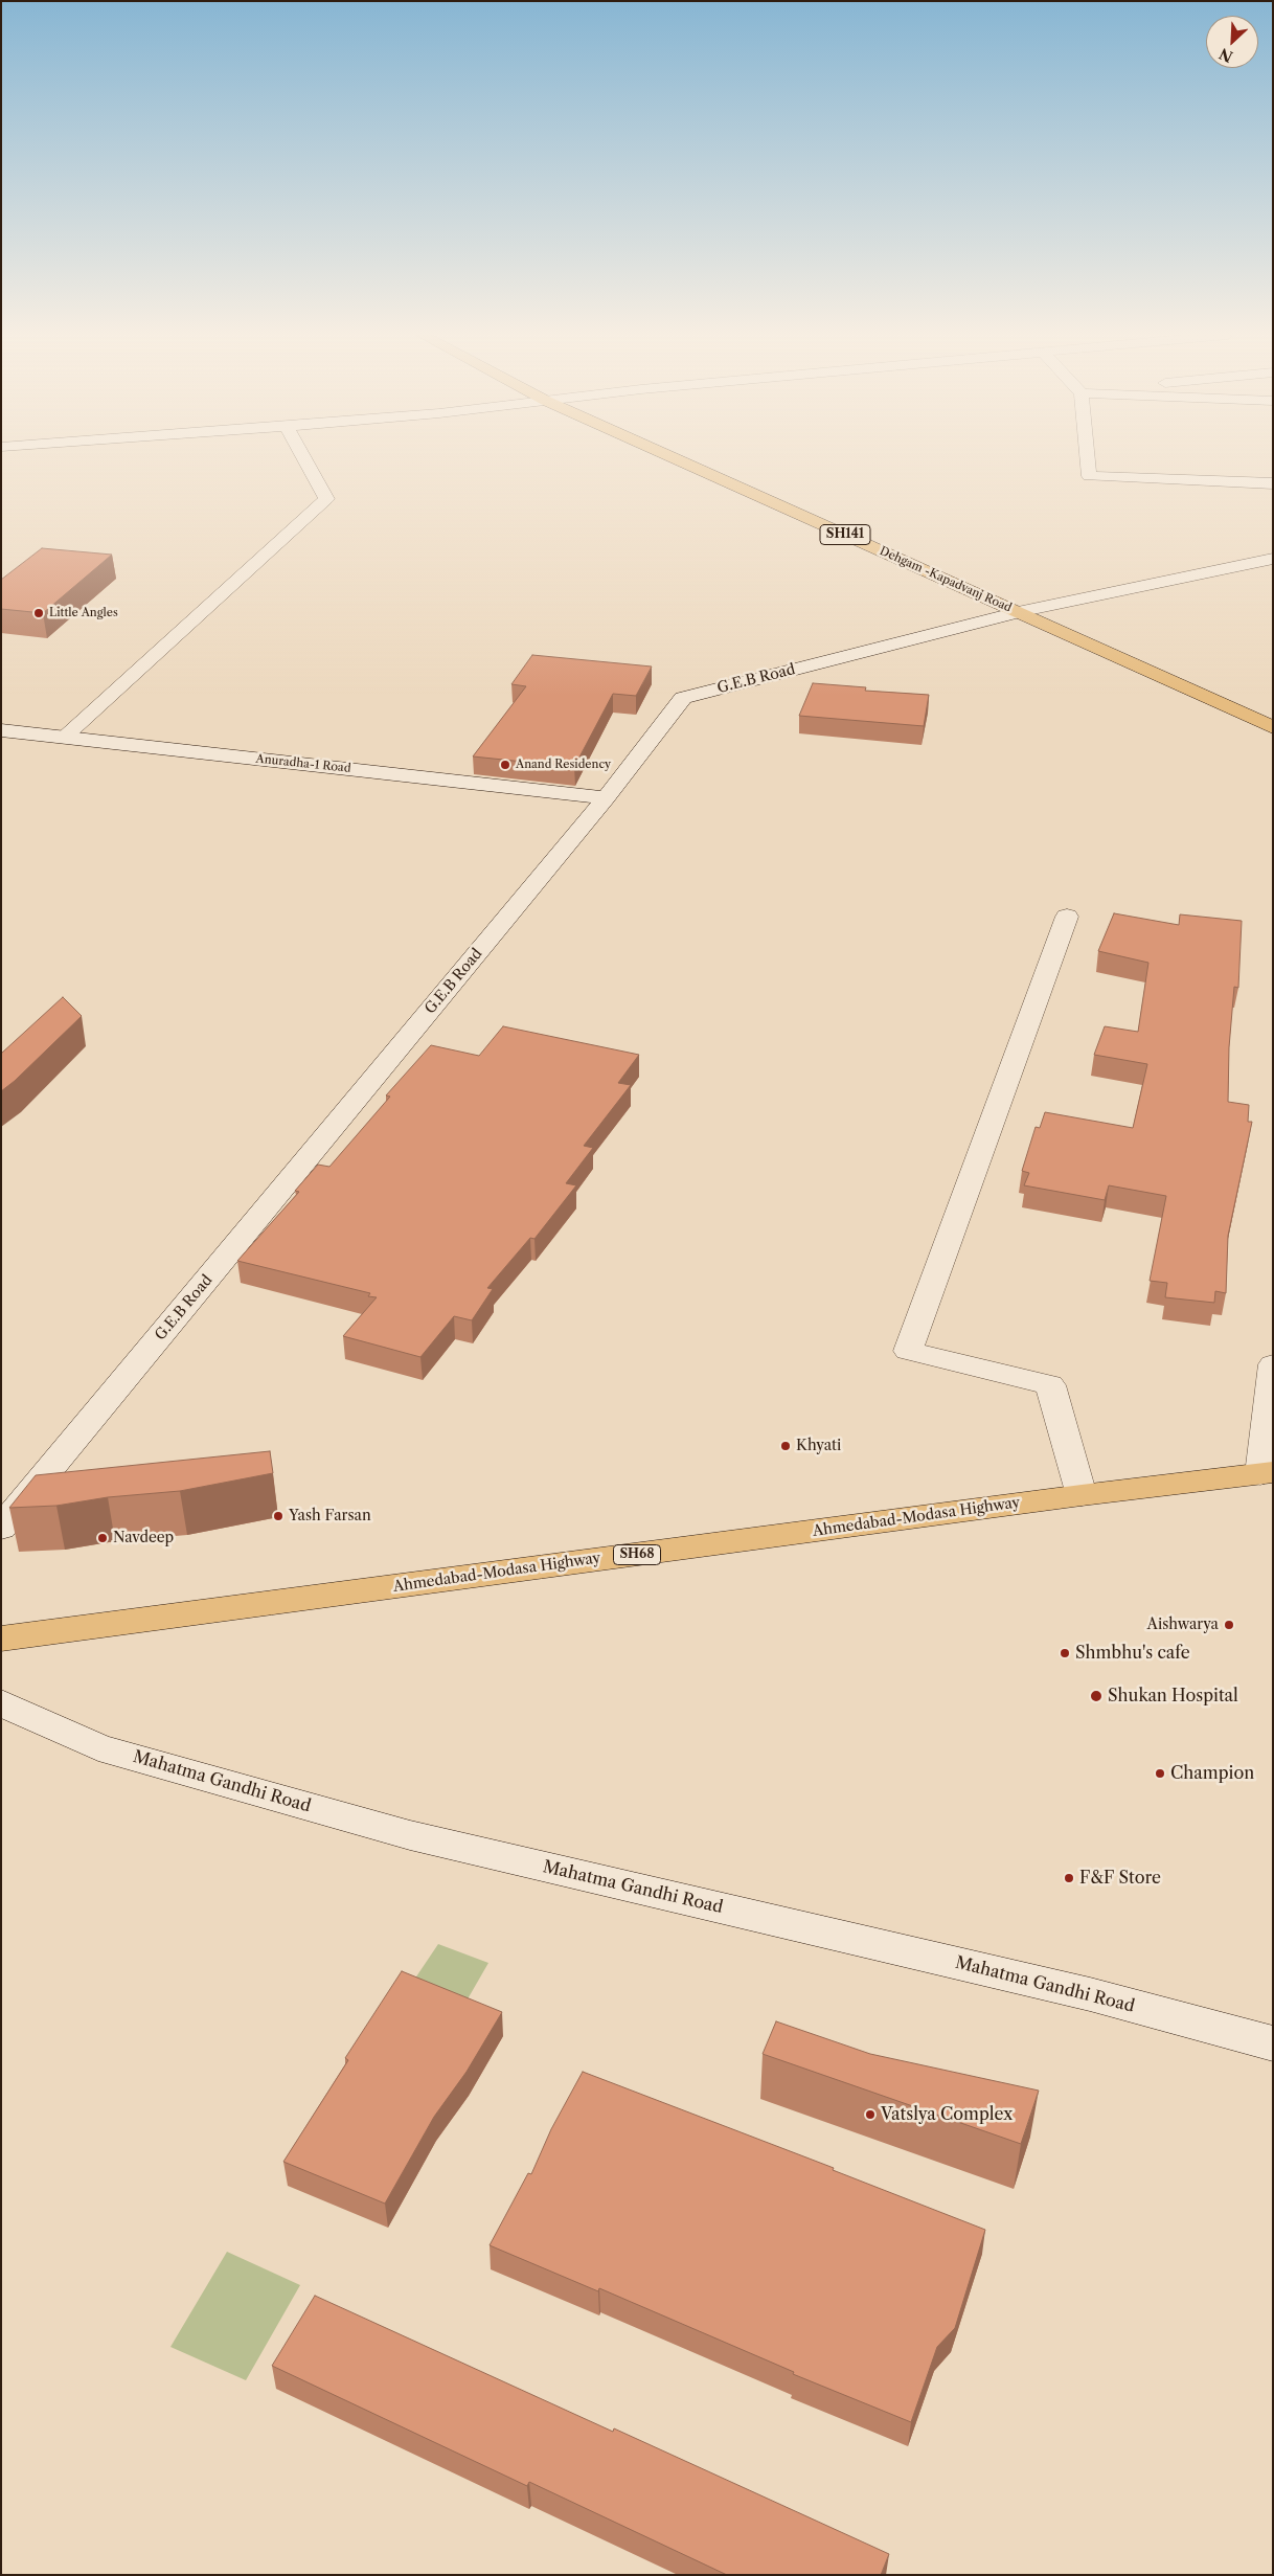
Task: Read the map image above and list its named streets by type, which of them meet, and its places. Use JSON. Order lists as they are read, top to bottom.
{
  "streets": {
    "main road": [
      "SH141",
      "Dehgam -Kapadvanj Road",
      "Ahmedabad-Modasa Highway",
      "SH68"
    ],
    "street": ["G.E.B Road", "Anuradha-1 Road", "Mahatma Gandhi Road"]
  },
  "crossings": [
    ["Dehgam -Kapadvanj Road", "G.E.B Road"],
    ["G.E.B Road", "Anuradha-1 Road"]
  ],
  "places": [
    "Little Angles",
    "Anand Residency",
    "Khyati",
    "Yash Farsan",
    "Navdeep",
    "Aishwarya",
    "Shmbhu's cafe",
    "Shukan Hospital",
    "Champion",
    "F&F Store",
    "Vatslya Complex"
  ],
  "north": "bottom left"
}
